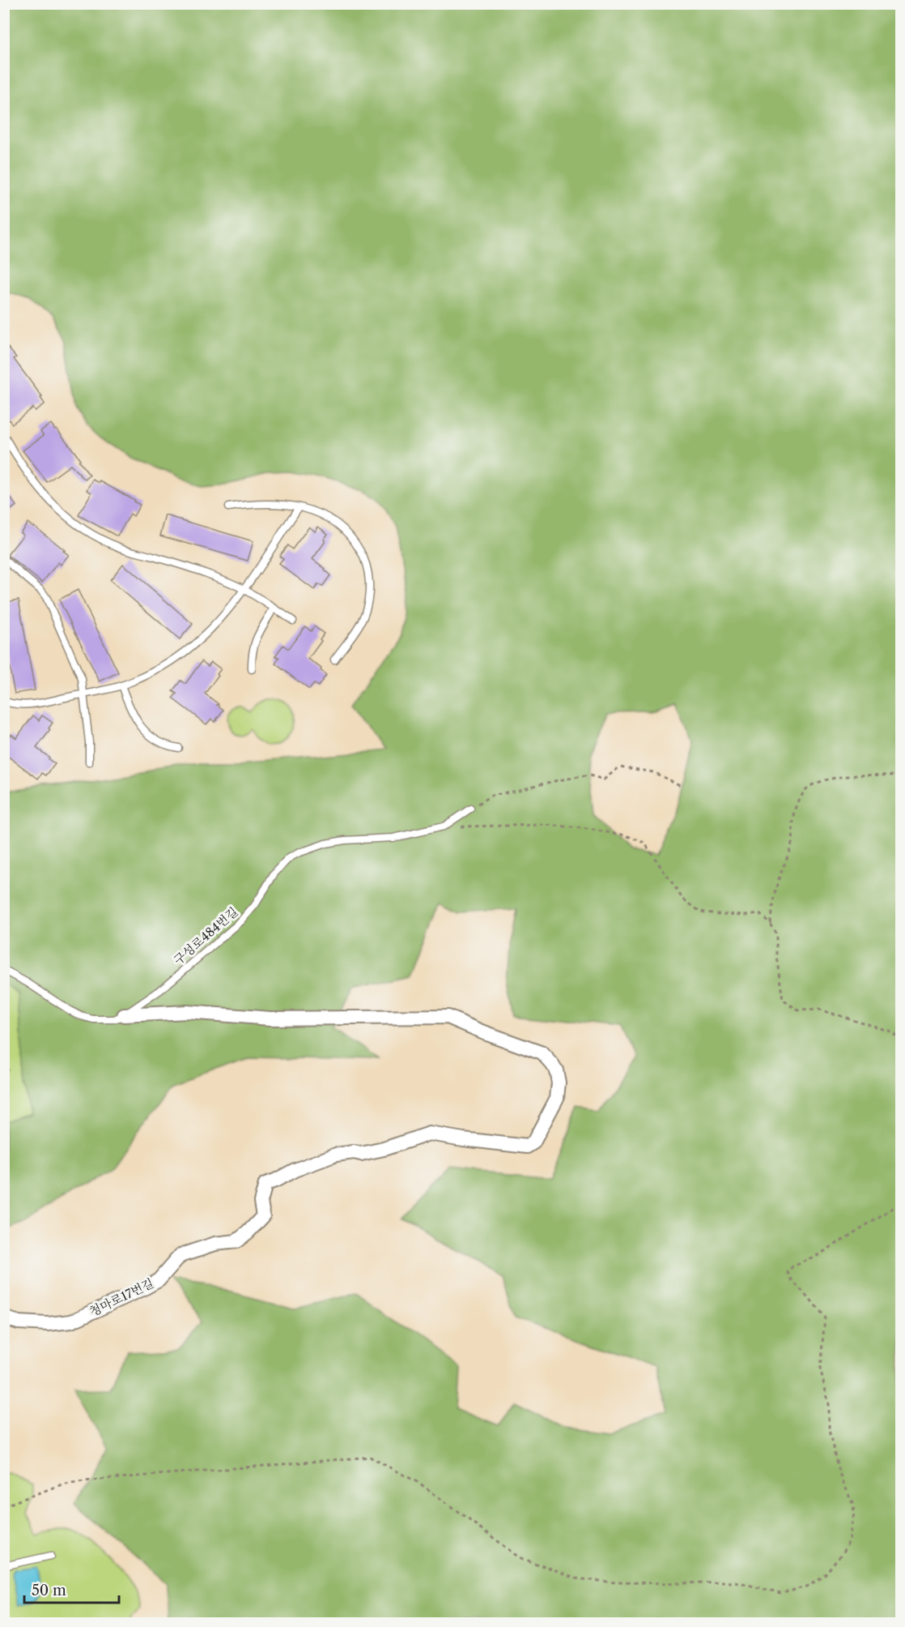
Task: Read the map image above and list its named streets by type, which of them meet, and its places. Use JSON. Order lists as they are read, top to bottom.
{
  "streets": {
    "street": ["청마로17번길"],
    "lane": ["구성로484번길"]
  },
  "crossings": [
    ["구성로484번길", "청마로17번길"]
  ],
  "scale_bar": "50 m"
}
